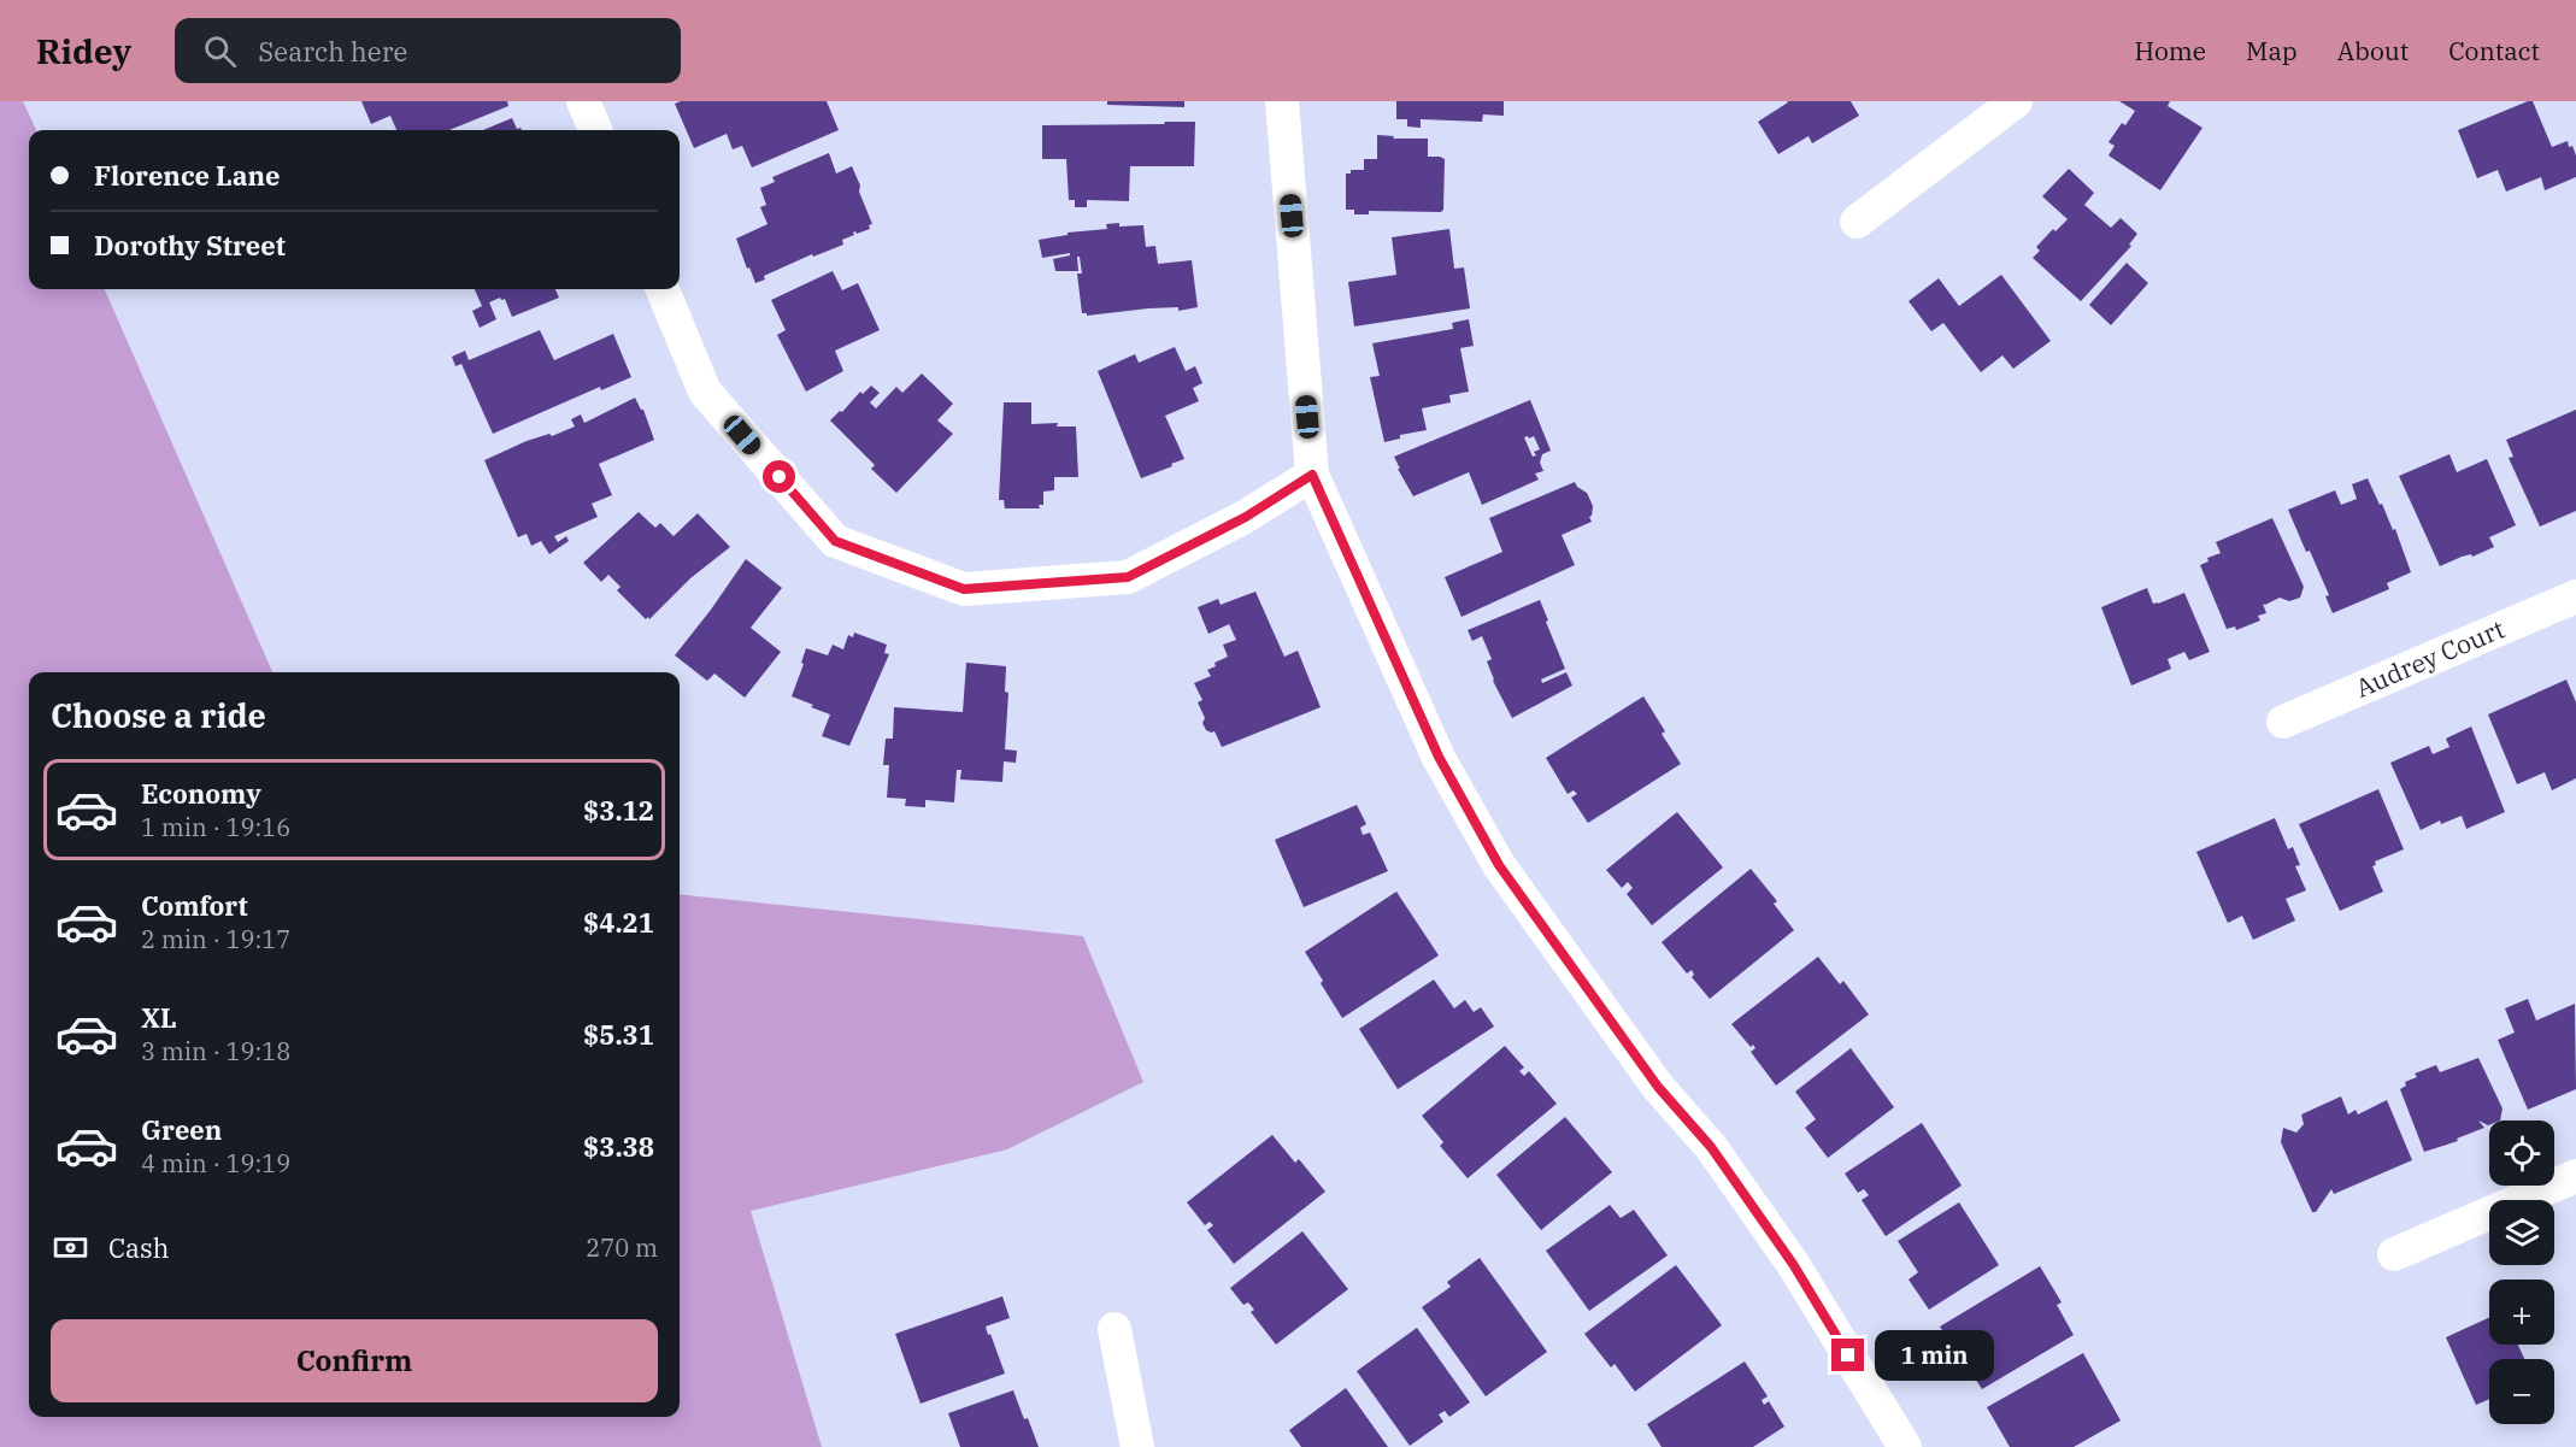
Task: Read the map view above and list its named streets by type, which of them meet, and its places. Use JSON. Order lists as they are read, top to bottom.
{
  "streets": {
    "street": ["Audrey Court"]
  },
  "page": {
    "header": "Ridey",
    "search": "Search here",
    "nav": [
      "Home",
      "Map",
      "About",
      "Contact"
    ],
    "banner": ["Florence Lane", "Dorothy Street"],
    "heading": "Choose a ride",
    "list": [
      {
        "name": "Economy",
        "note": "1 min · 19:16",
        "value": "$3.12"
      },
      {
        "name": "Comfort",
        "note": "2 min · 19:17",
        "value": "$4.21"
      },
      {
        "name": "XL",
        "note": "3 min · 19:18",
        "value": "$5.31"
      },
      {
        "name": "Green",
        "note": "4 min · 19:19",
        "value": "$3.38"
      }
    ],
    "map_buttons": ["+", "−"],
    "pay": ["Cash", "270 m"],
    "buttons": "Confirm",
    "bubble": "1 min"
  }
}
